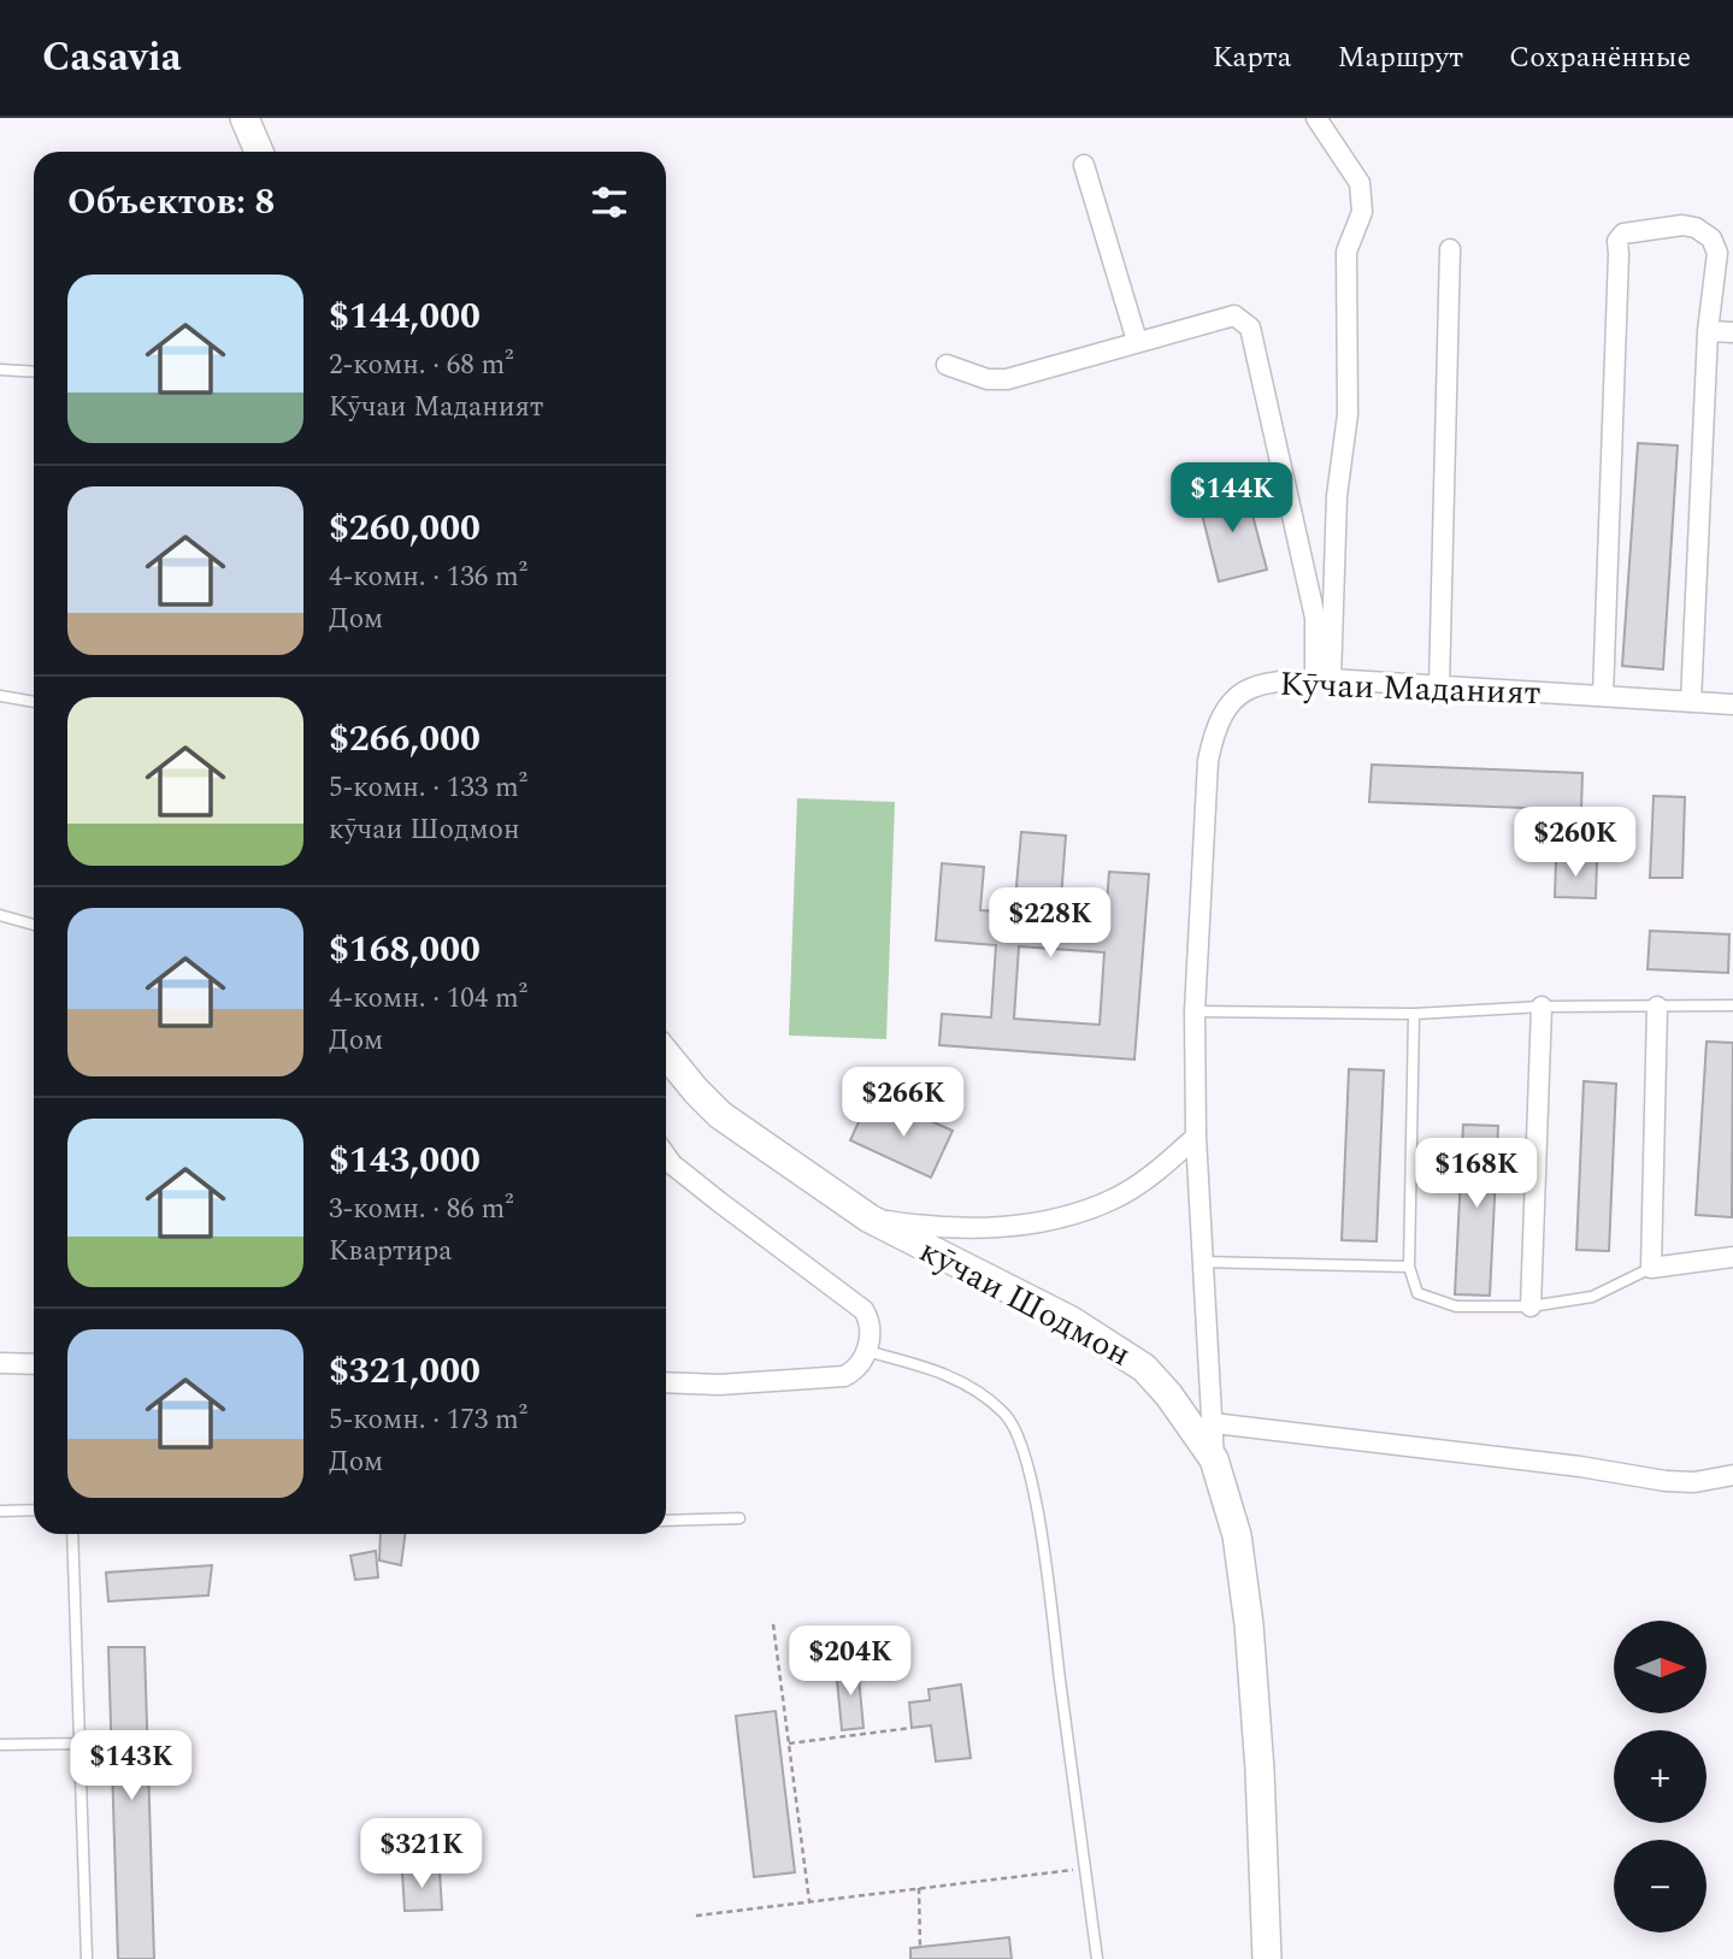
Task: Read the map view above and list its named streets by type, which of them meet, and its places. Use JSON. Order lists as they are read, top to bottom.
{
  "streets": {
    "main road": ["кӯчаи Шодмон"],
    "street": ["Кӯчаи Маданият"]
  },
  "crossings": [
    ["Кӯчаи Маданият", "кӯчаи Шодмон"]
  ],
  "north": "right",
  "page": {
    "header": "Casavia",
    "nav": ["Карта", "Маршрут", "Сохранённые"],
    "heading": "Объектов: 8",
    "list": [
      {
        "name": "$144,000",
        "note": "2-комн. · 68 m² · Кӯчаи Маданият"
      },
      {
        "name": "$260,000",
        "note": "4-комн. · 136 m² · Дом"
      },
      {
        "name": "$266,000",
        "note": "5-комн. · 133 m² · кӯчаи Шодмон"
      },
      {
        "name": "$168,000",
        "note": "4-комн. · 104 m² · Дом"
      },
      {
        "name": "$143,000",
        "note": "3-комн. · 86 m² · Квартира"
      },
      {
        "name": "$321,000",
        "note": "5-комн. · 173 m² · Дом"
      }
    ],
    "price": [
      "$144K",
      "$260K",
      "$228K",
      "$266K",
      "$168K",
      "$204K",
      "$143K",
      "$321K"
    ],
    "map_buttons": ["+", "−"]
  }
}
